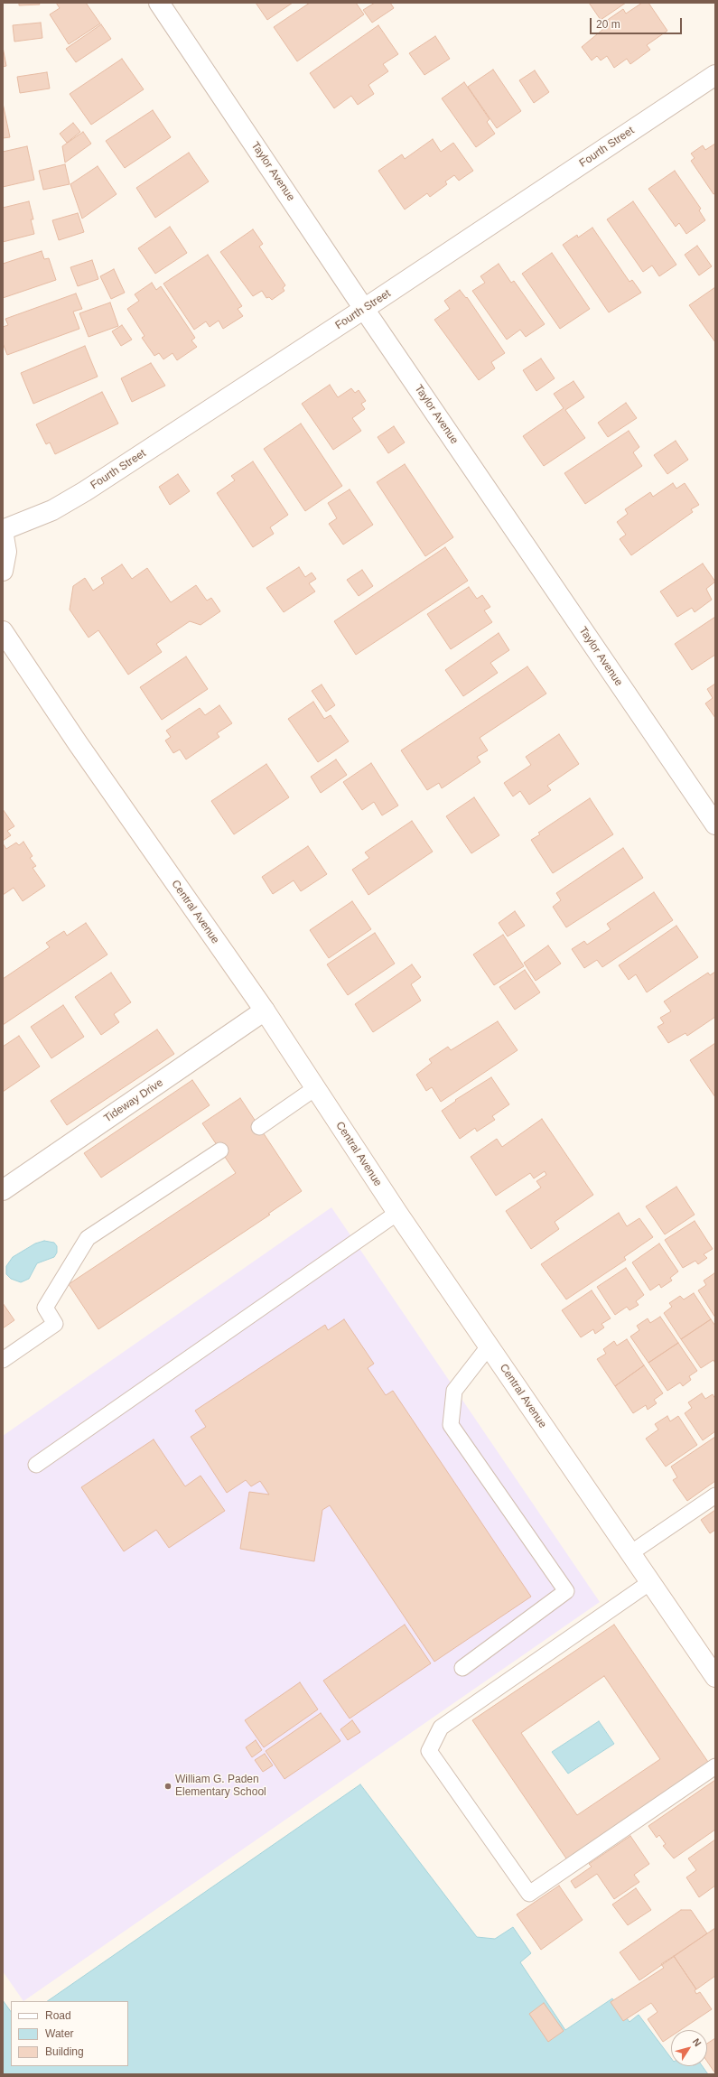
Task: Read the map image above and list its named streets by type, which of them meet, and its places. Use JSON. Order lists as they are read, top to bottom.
{
  "streets": {
    "street": [
      "Fourth Street",
      "Taylor Avenue",
      "Central Avenue",
      "Tideway Drive"
    ]
  },
  "crossings": [
    ["Fourth Street", "Taylor Avenue"],
    ["Central Avenue", "Tideway Drive"]
  ],
  "places": ["William G. Paden Elementary School"],
  "legend": ["Road", "Water", "Building"],
  "scale_bar": "20 m",
  "north": "top right"
}
